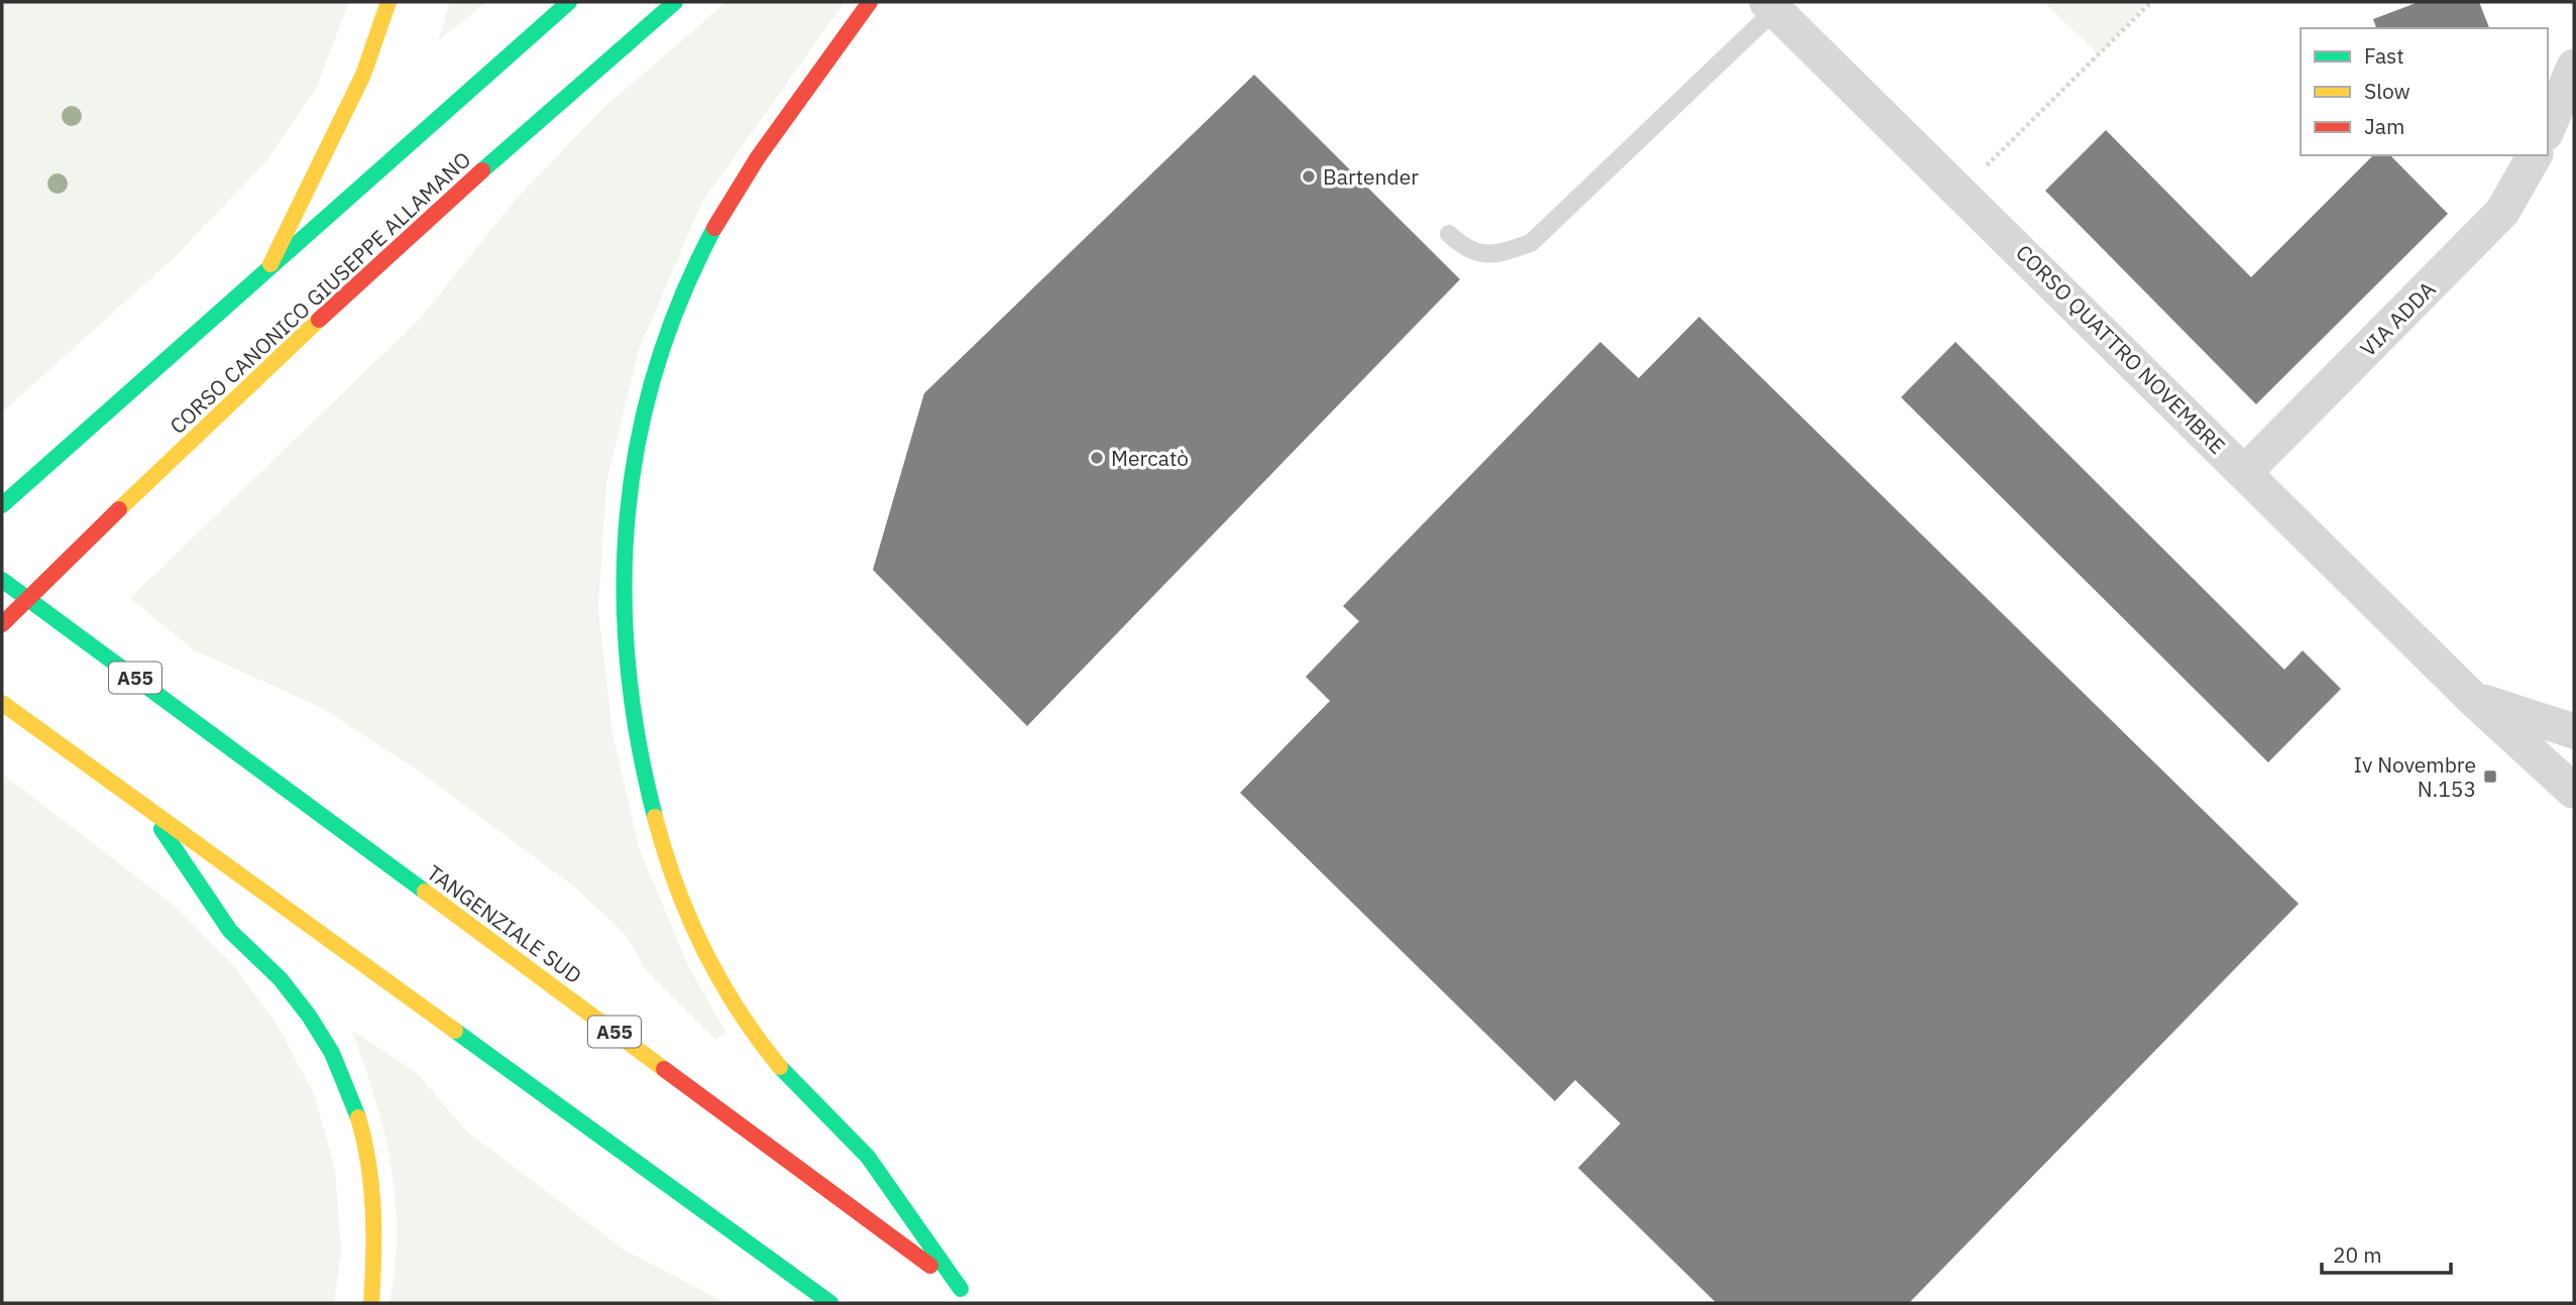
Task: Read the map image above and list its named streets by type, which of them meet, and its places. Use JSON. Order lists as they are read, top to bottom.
{
  "streets": {
    "main road": ["CORSO CANONICO GIUSEPPE ALLAMANO", "A55", "TANGENZIALE SUD"],
    "street": ["VIA ADDA", "CORSO QUATTRO NOVEMBRE"]
  },
  "crossings": [
    ["VIA ADDA", "CORSO QUATTRO NOVEMBRE"]
  ],
  "places": {
    "other": ["Bartender", "Mercatò"],
    "transit": ["Iv Novembre N.153"]
  },
  "legend": ["Fast", "Slow", "Jam"],
  "scale_bar": "20 m"
}
